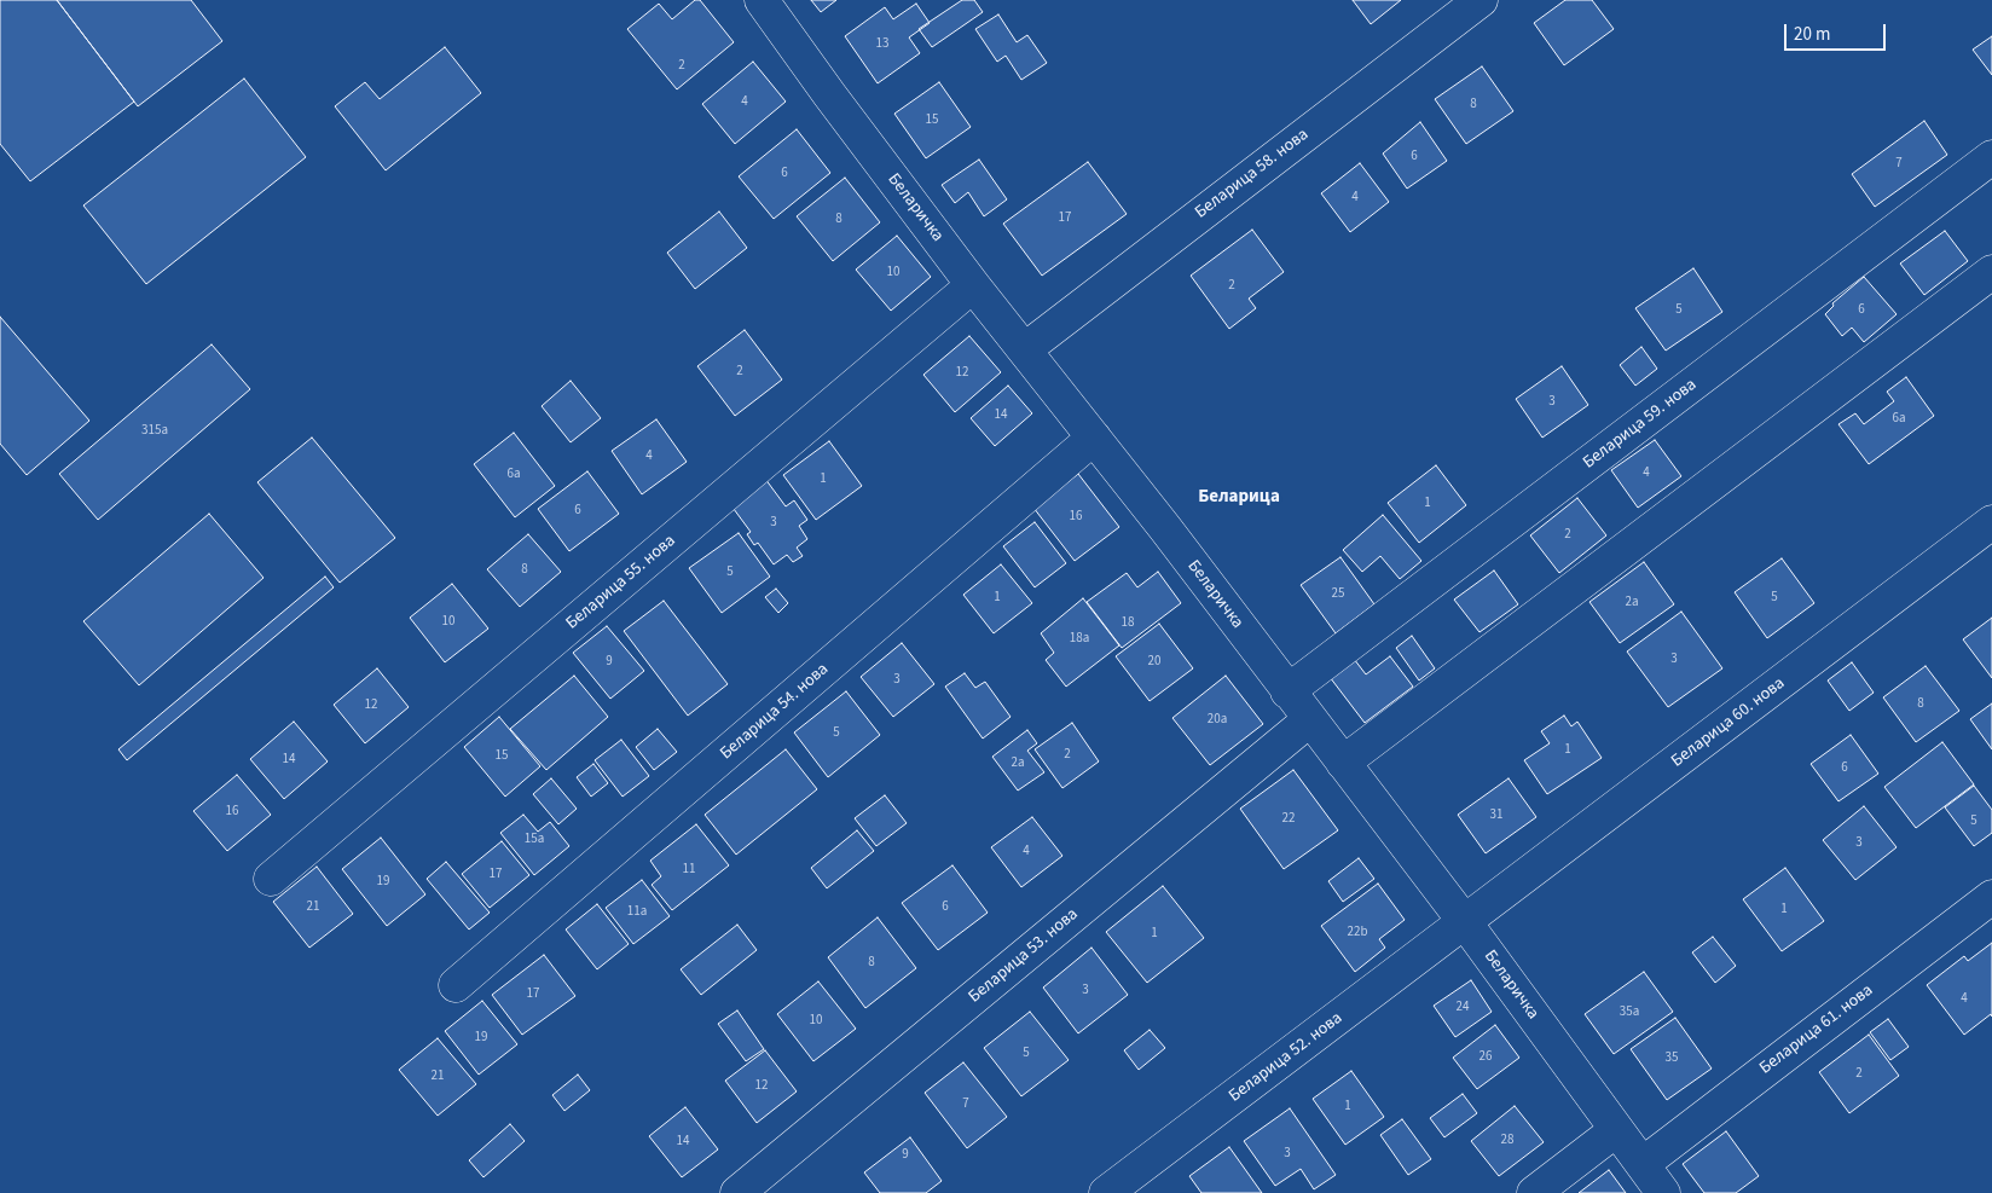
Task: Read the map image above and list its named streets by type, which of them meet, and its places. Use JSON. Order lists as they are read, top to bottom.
{
  "streets": {
    "street": [
      "Беларица 58. нова",
      "Беларичка",
      "Беларица 59. нова",
      "Беларица 55. нова",
      "Беларица 54. нова",
      "Беларица 60. нова",
      "Беларица 53. нова",
      "Беларица 61. нова",
      "Беларица 52. нова"
    ]
  },
  "crossings": [
    ["Беларица 58. нова", "Беларичка"],
    ["Беларичка", "Беларица 59. нова"],
    ["Беларичка", "Беларица 55. нова"],
    ["Беларичка", "Беларица 54. нова"],
    ["Беларичка", "Беларица 60. нова"],
    ["Беларичка", "Беларица 53. нова"],
    ["Беларичка", "Беларица 61. нова"],
    ["Беларичка", "Беларица 52. нова"],
    ["Беларица 60. нова", "Беларица 52. нова"]
  ],
  "districts": ["Беларица"],
  "house_numbers": [
    "13",
    "2",
    "4",
    "8",
    "15",
    "6",
    "7",
    "6",
    "4",
    "17",
    "8",
    "10",
    "2",
    "5",
    "6",
    "2",
    "12",
    "3",
    "14",
    "6a",
    "315a",
    "4",
    "4",
    "6a",
    "1",
    "1",
    "6",
    "16",
    "3",
    "2",
    "8",
    "5",
    "25",
    "1",
    "5",
    "2a",
    "10",
    "18",
    "18a",
    "3",
    "9",
    "20",
    "3",
    "8",
    "12",
    "20a",
    "5",
    "1",
    "2",
    "15",
    "14",
    "2a",
    "6",
    "16",
    "31",
    "22",
    "5",
    "15a",
    "3",
    "4",
    "11",
    "17",
    "19",
    "21",
    "6",
    "1",
    "11a",
    "22b",
    "1",
    "8",
    "3",
    "17",
    "4",
    "24",
    "35a",
    "10",
    "19",
    "5",
    "26",
    "35",
    "2",
    "21",
    "12",
    "7",
    "1",
    "28",
    "14",
    "3",
    "9"
  ],
  "scale_bar": "20 m"
}
